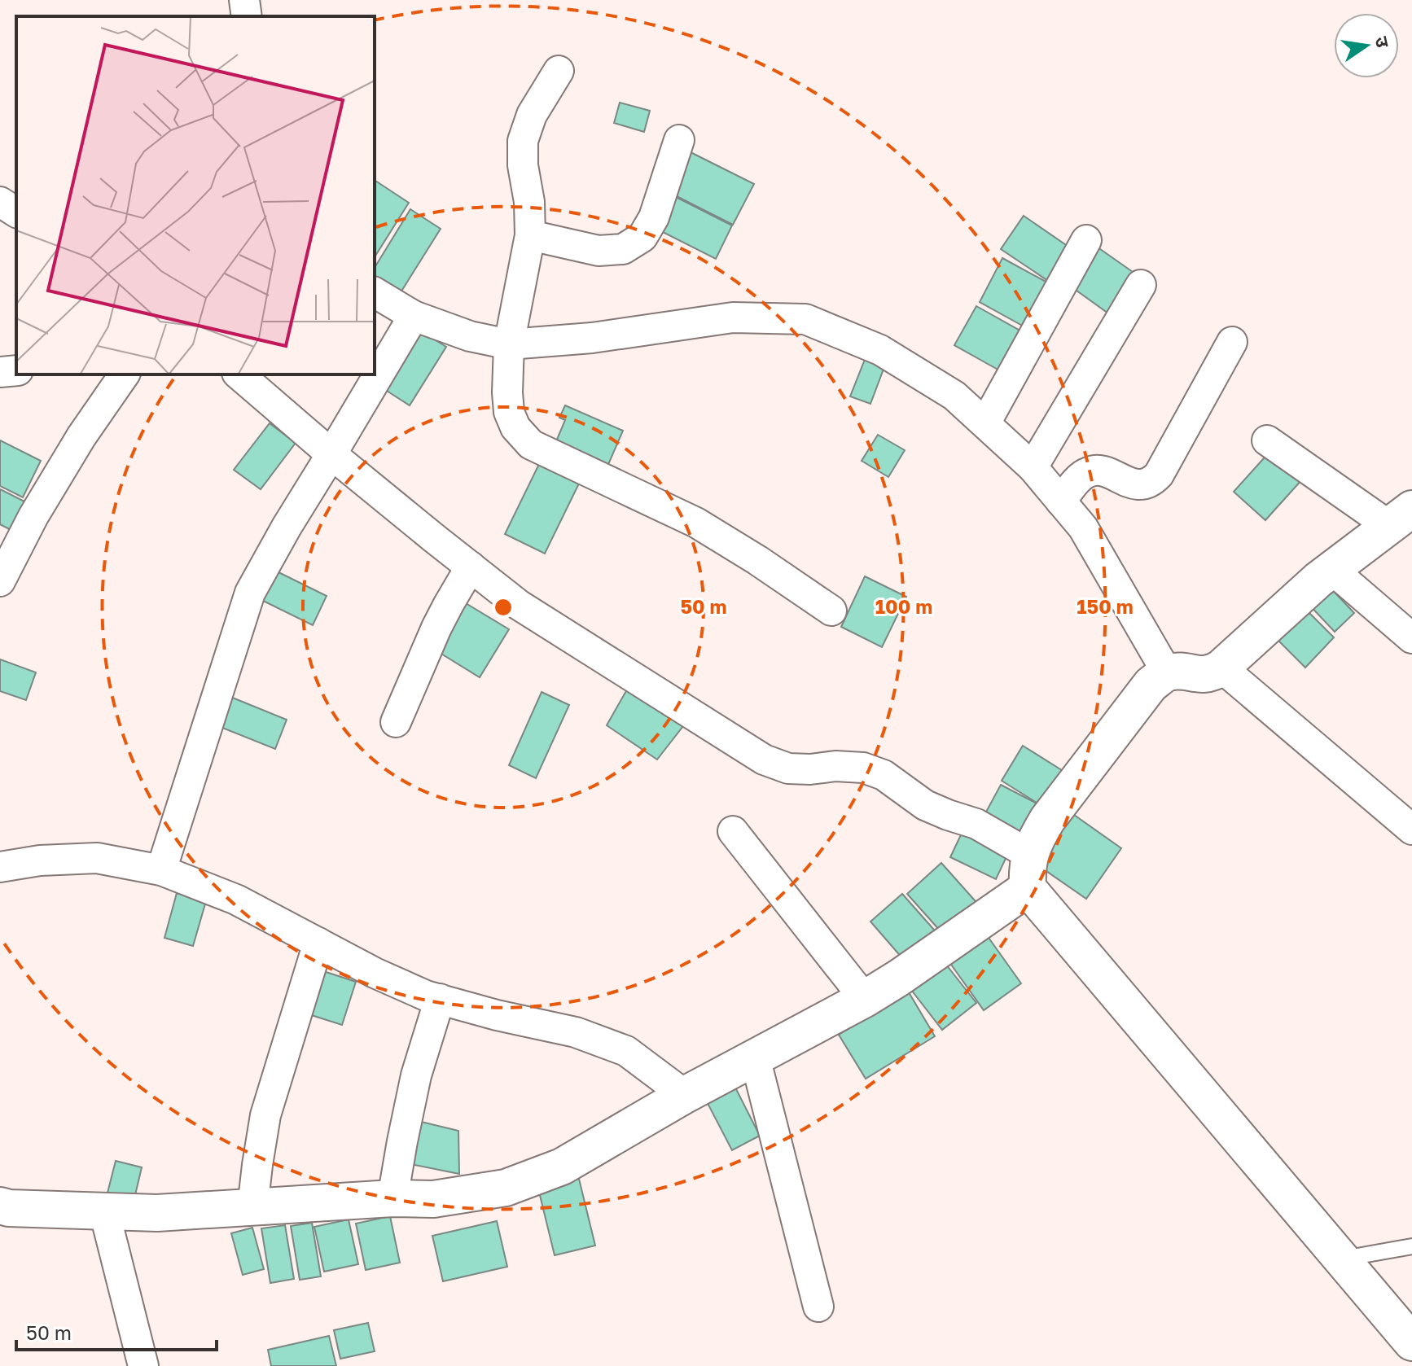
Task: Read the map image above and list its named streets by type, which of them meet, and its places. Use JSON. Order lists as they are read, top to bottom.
{
  "scale_bar": "50 m",
  "north": "right",
  "rings": ["50 m", "100 m", "150 m"]
}
